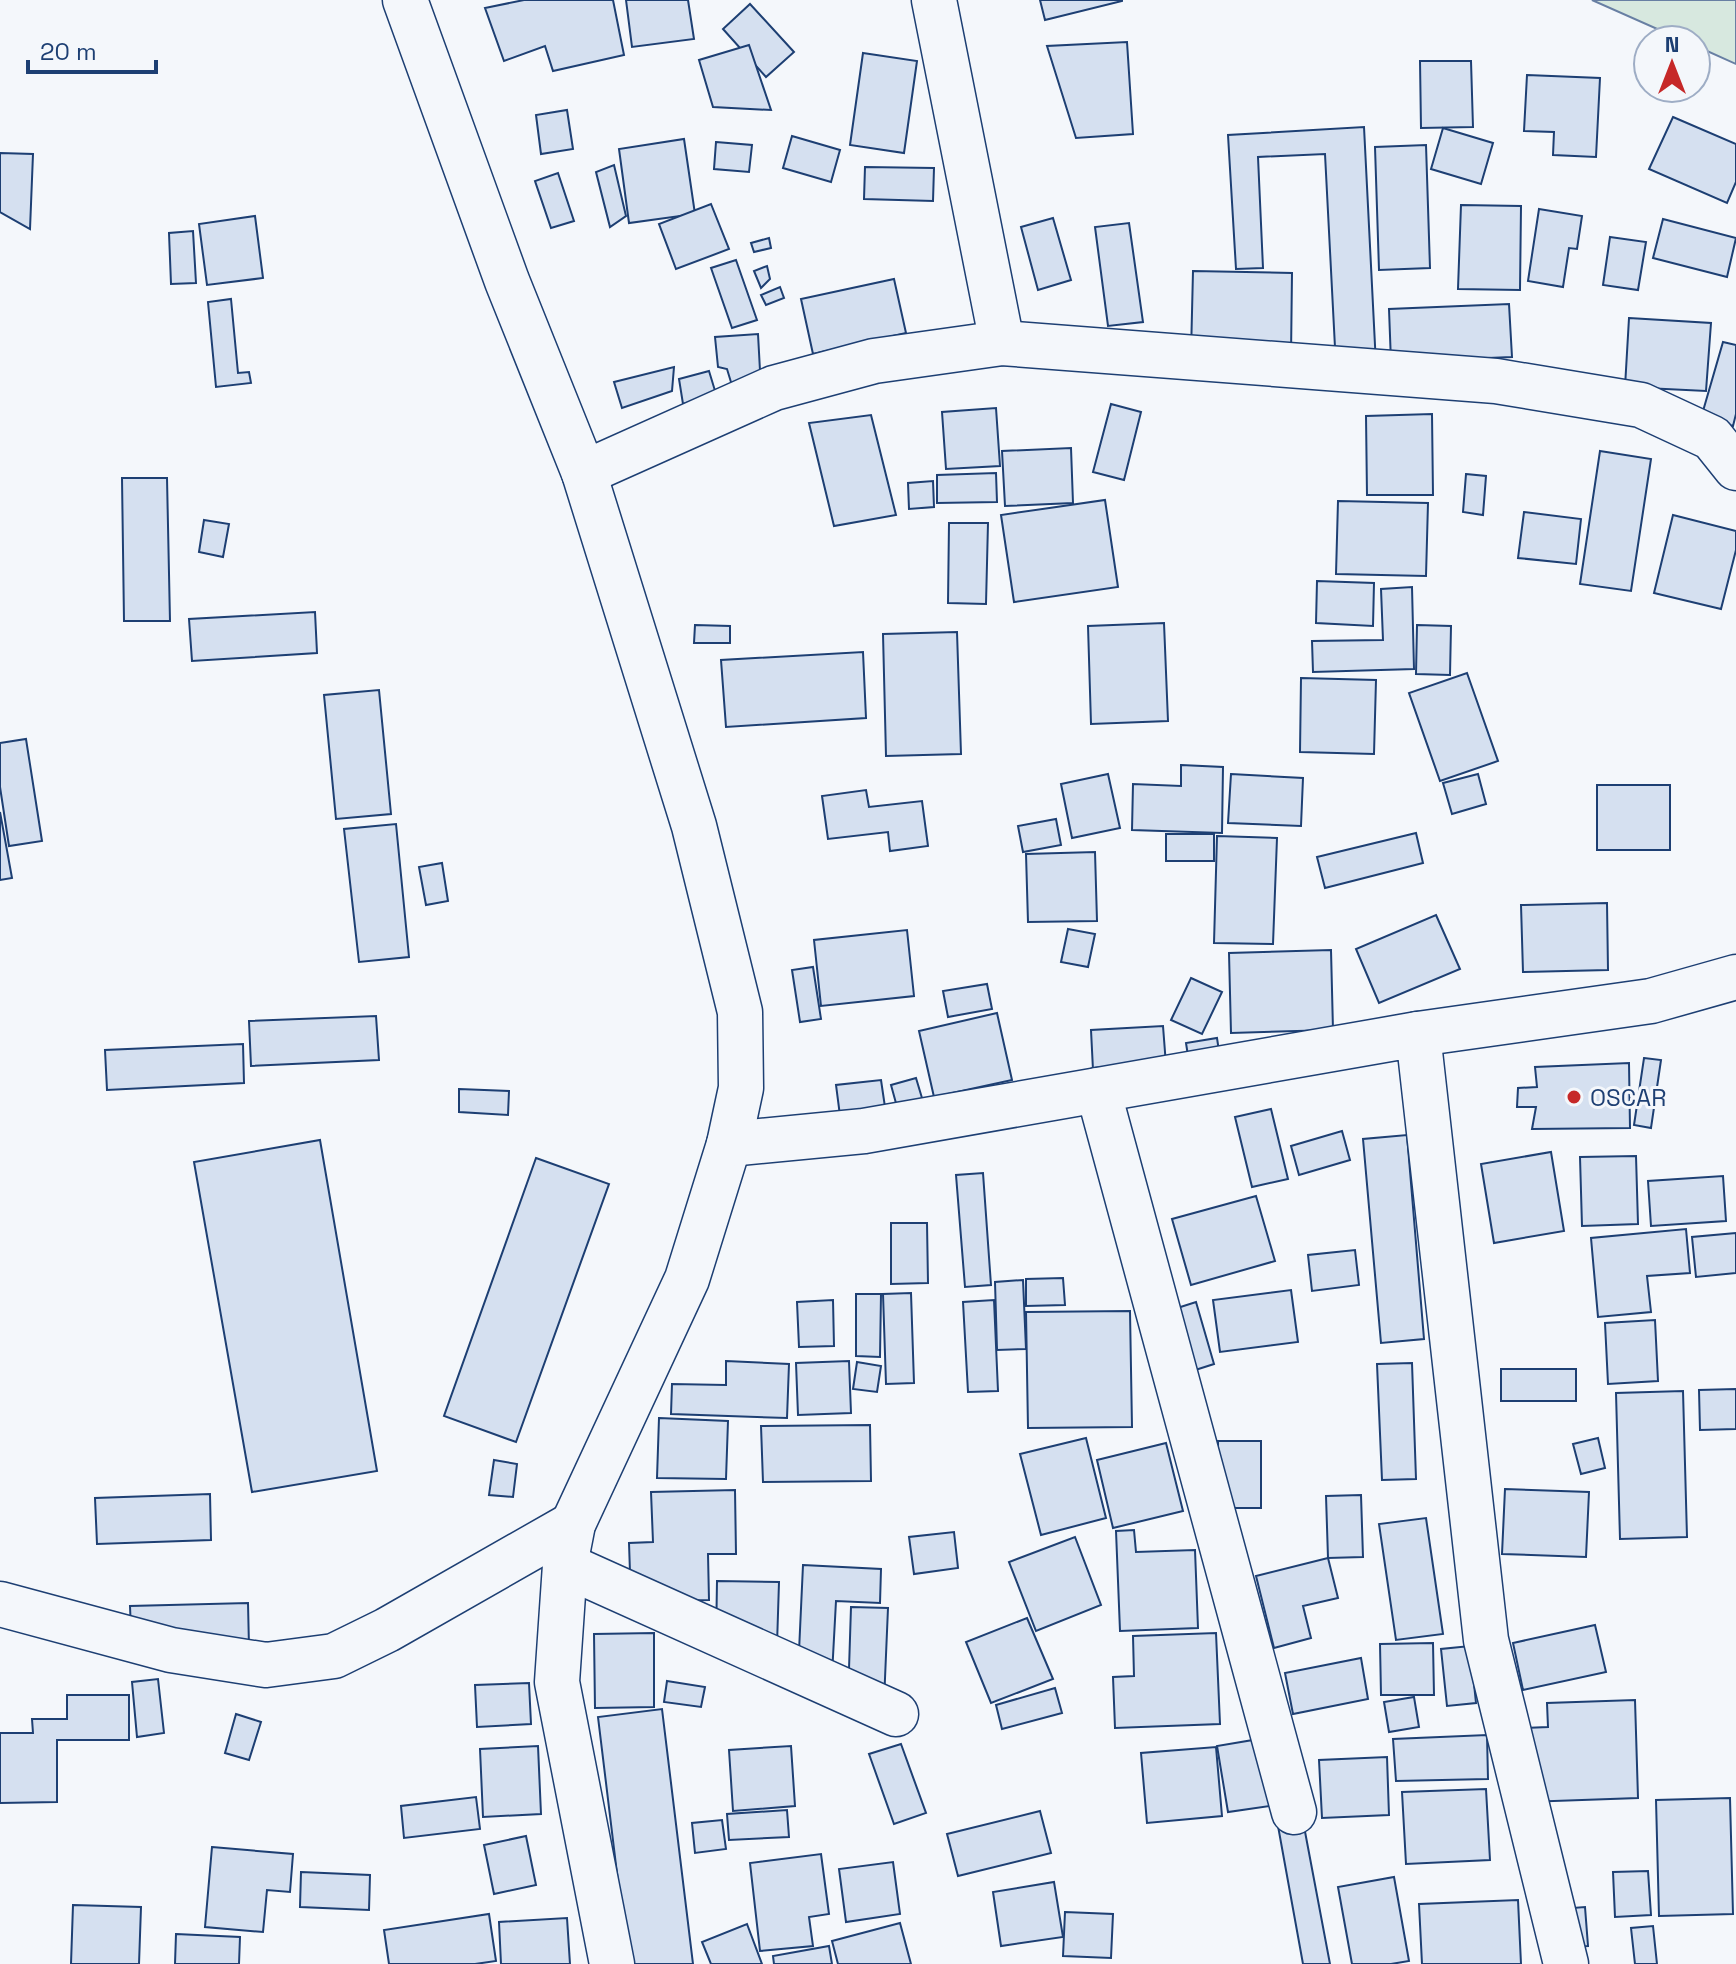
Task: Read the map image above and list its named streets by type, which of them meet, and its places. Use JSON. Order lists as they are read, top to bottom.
{
  "places": ["OSCAR"],
  "scale_bar": "20 m",
  "north": "top"
}
